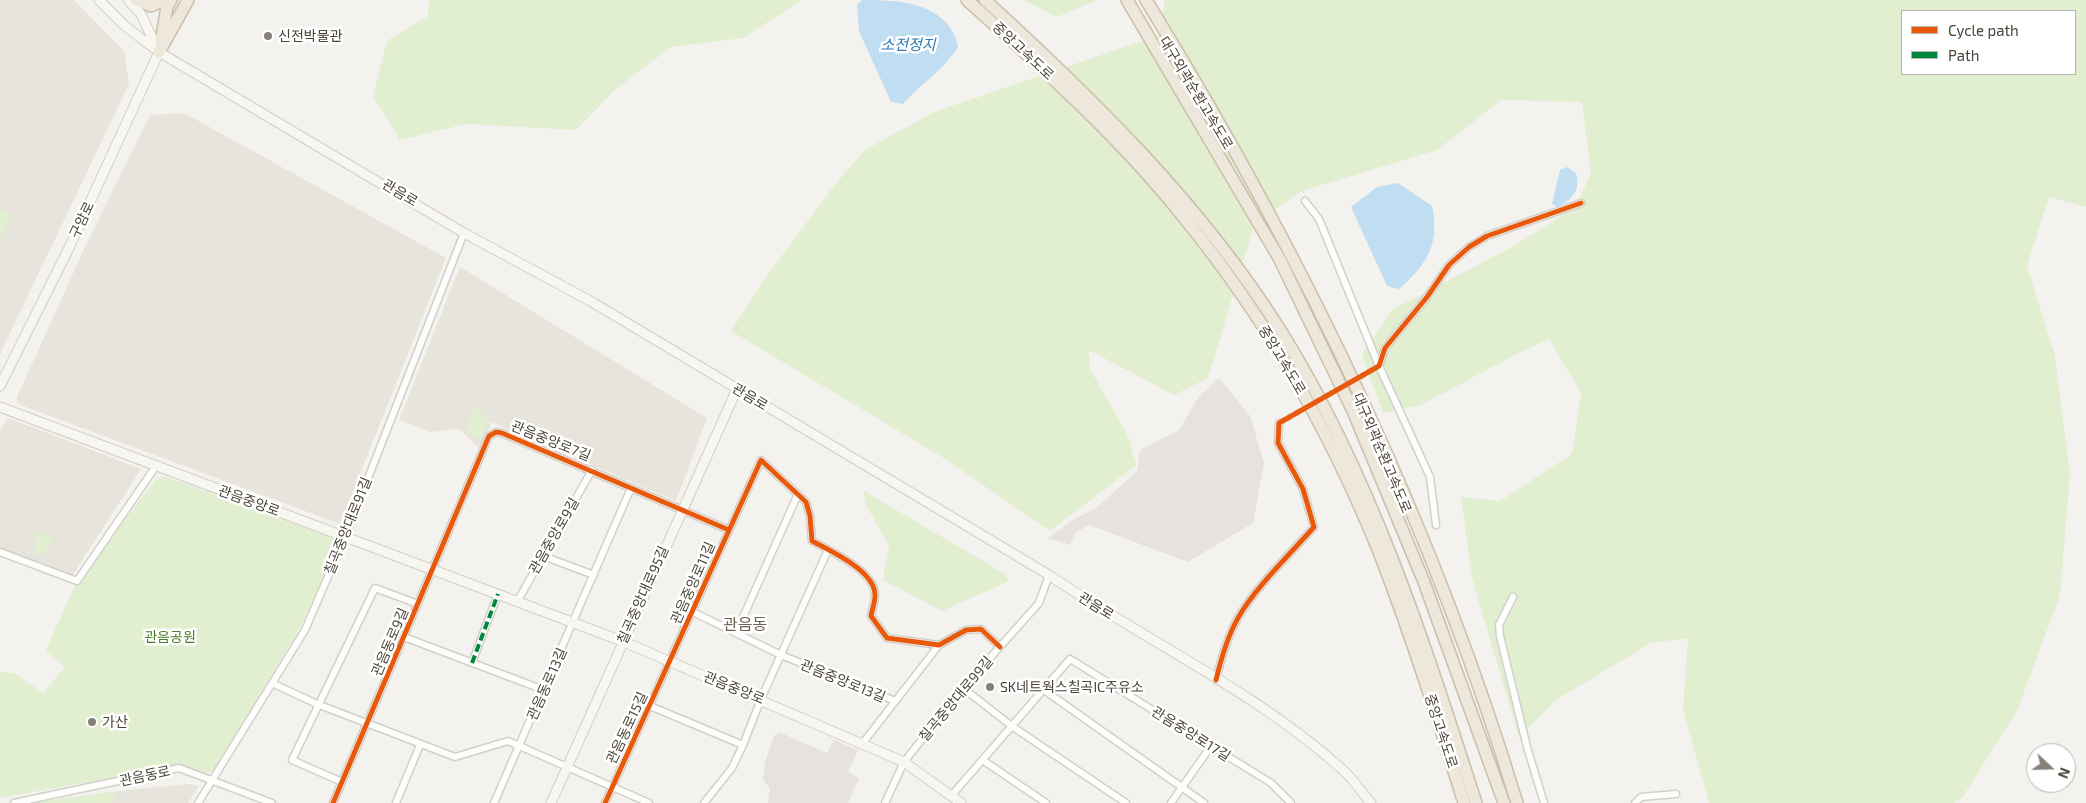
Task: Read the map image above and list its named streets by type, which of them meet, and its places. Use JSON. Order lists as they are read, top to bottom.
{
  "streets": {
    "highway": ["중앙고속도로", "대구외곽순환고속도로"],
    "main road": [
      "관음로",
      "구암로",
      "관음중앙로",
      "칠곡중앙대로95길"
    ],
    "street": [
      "관음중앙로7길",
      "칠곡중앙대로91길",
      "관음중앙로9길",
      "관음중앙로11길",
      "관음동로9길",
      "관음중앙로13길",
      "관음동로13길",
      "칠곡중앙대로99길",
      "관음동로15길",
      "관음중앙로17길",
      "관음동로"
    ]
  },
  "crossings": [
    ["관음로", "구암로"],
    ["관음로", "칠곡중앙대로91길"],
    ["관음로", "칠곡중앙대로95길"],
    ["관음로", "칠곡중앙대로99길"],
    ["관음중앙로7길", "관음중앙로"],
    ["관음중앙로7길", "관음중앙로9길"],
    ["관음중앙로7길", "관음중앙로11길"],
    ["관음중앙로7길", "칠곡중앙대로95길"],
    ["관음중앙로7길", "관음동로9길"],
    ["관음중앙로", "칠곡중앙대로91길"],
    ["관음중앙로", "관음중앙로9길"],
    ["관음중앙로", "관음중앙로11길"],
    ["관음중앙로", "칠곡중앙대로95길"],
    ["관음중앙로", "관음동로9길"],
    ["관음중앙로", "관음동로13길"],
    ["관음중앙로", "칠곡중앙대로99길"],
    ["관음중앙로", "관음동로15길"],
    ["관음중앙로", "관음중앙로17길"],
    ["칠곡중앙대로91길", "관음동로"],
    ["관음중앙로11길", "관음중앙로13길"],
    ["관음중앙로11길", "관음동로15길"],
    ["관음동로9길", "관음동로13길"]
  ],
  "districts": ["관음동"],
  "water": ["소전정지"],
  "parks": ["관음공원"],
  "places": ["신전박물관", "SK네트웍스칠곡IC주유소", "가산"],
  "legend": ["Cycle path", "Path"],
  "north": "right"
}
